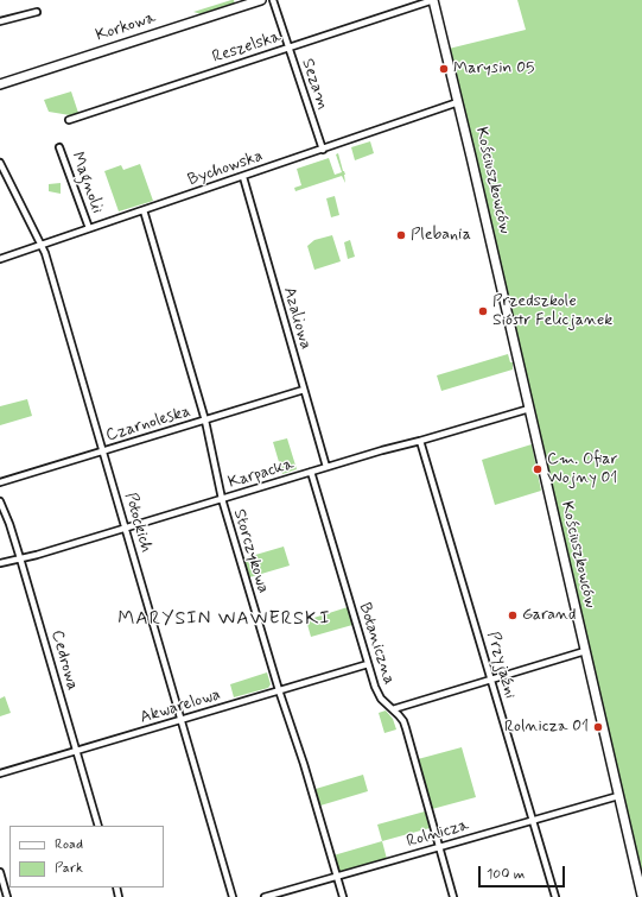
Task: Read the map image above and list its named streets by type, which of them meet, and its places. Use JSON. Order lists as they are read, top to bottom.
{
  "streets": {
    "street": [
      "Korkowa",
      "Reszelska",
      "Sezam",
      "Bychowska",
      "Kościuszkowców",
      "Magnolii",
      "Azaliowa",
      "Czarnoleska",
      "Karpacka",
      "Potockich",
      "Storczykowa",
      "Botaniczna",
      "Cedrowa",
      "Przyjaźni",
      "Akwarelowa",
      "Rolnicza"
    ]
  },
  "crossings": [
    ["Reszelska", "Sezam"],
    ["Reszelska", "Kościuszkowców"],
    ["Sezam", "Bychowska"],
    ["Bychowska", "Kościuszkowców"],
    ["Bychowska", "Magnolii"],
    ["Bychowska", "Azaliowa"],
    ["Bychowska", "Potockich"],
    ["Bychowska", "Storczykowa"],
    ["Kościuszkowców", "Karpacka"],
    ["Kościuszkowców", "Rolnicza"],
    ["Azaliowa", "Czarnoleska"],
    ["Azaliowa", "Karpacka"],
    ["Czarnoleska", "Potockich"],
    ["Czarnoleska", "Storczykowa"],
    ["Karpacka", "Potockich"],
    ["Karpacka", "Storczykowa"],
    ["Karpacka", "Botaniczna"],
    ["Karpacka", "Cedrowa"],
    ["Karpacka", "Przyjaźni"],
    ["Potockich", "Akwarelowa"],
    ["Storczykowa", "Akwarelowa"],
    ["Storczykowa", "Rolnicza"],
    ["Botaniczna", "Akwarelowa"],
    ["Botaniczna", "Rolnicza"],
    ["Cedrowa", "Akwarelowa"],
    ["Przyjaźni", "Rolnicza"]
  ],
  "districts": ["MARYSIN WAWERSKI"],
  "places": [
    "Marysin 05",
    "Plebania",
    "Przedszkole Sióstr Felicjanek",
    "Cm. Ofiar Wojny 01",
    "Garand",
    "Rolnicza 01"
  ],
  "legend": ["Road", "Park"],
  "scale_bar": "100 m"
}
